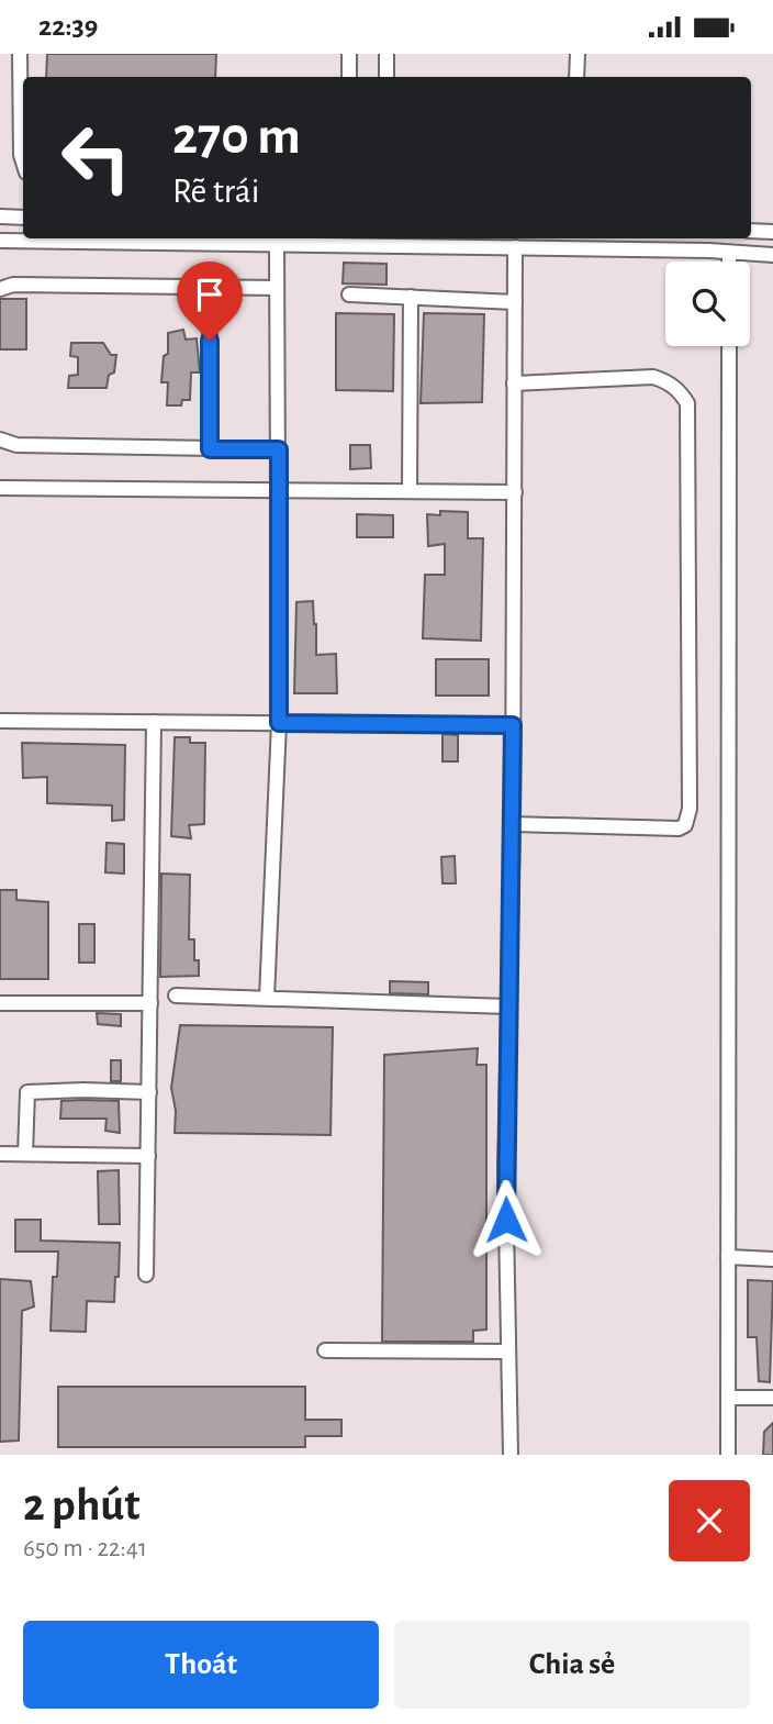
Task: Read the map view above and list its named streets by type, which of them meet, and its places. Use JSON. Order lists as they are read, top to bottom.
{
  "page": {
    "status": "22:39",
    "turn": ["270 m", "Rẽ trái"],
    "heading": ["2 phút", "650 m · 22:41"],
    "buttons": ["Thoát", "Chia sẻ"]
  }
}
